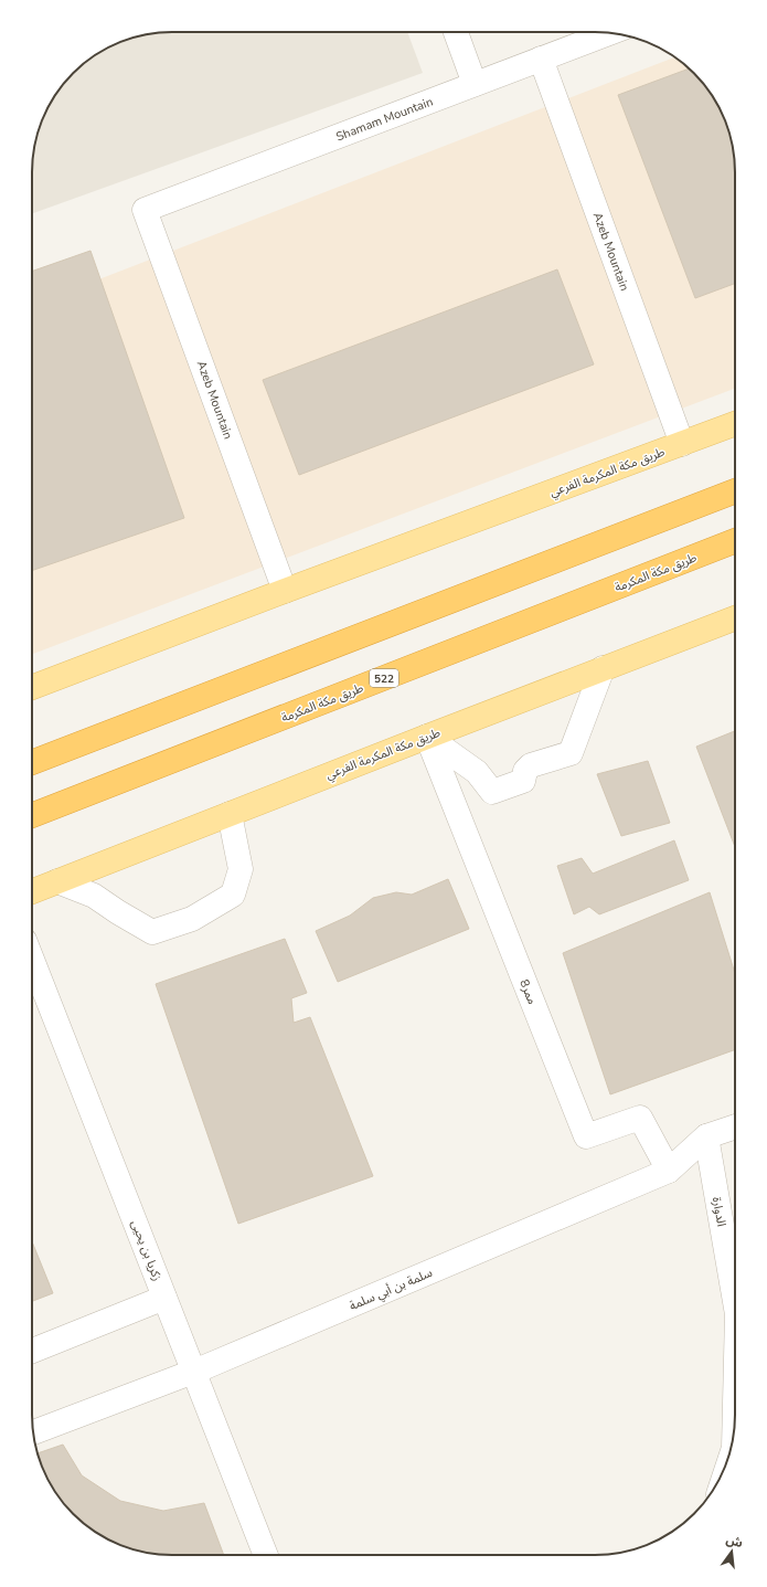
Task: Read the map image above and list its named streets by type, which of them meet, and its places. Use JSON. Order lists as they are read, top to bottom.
{
  "streets": {
    "highway": ["طريق مكة المكرمة", "522"],
    "main road": ["طريق مكة المكرمة الفرعي"],
    "street": [
      "Shamam Mountain",
      "Azeb Mountain",
      "ممر8",
      "الدوارة",
      "زكريا بن يحيى",
      "سلمة بن أبي سلمة"
    ]
  },
  "crossings": [
    ["Shamam Mountain", "Azeb Mountain"],
    ["Azeb Mountain", "طريق مكة المكرمة الفرعي"],
    ["طريق مكة المكرمة الفرعي", "ممر8"],
    ["ممر8", "سلمة بن أبي سلمة"],
    ["الدوارة", "سلمة بن أبي سلمة"],
    ["زكريا بن يحيى", "سلمة بن أبي سلمة"]
  ],
  "north": "top"
}
